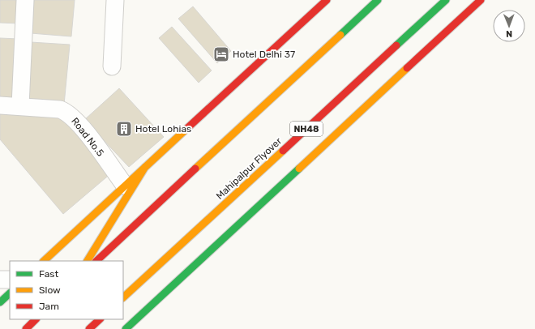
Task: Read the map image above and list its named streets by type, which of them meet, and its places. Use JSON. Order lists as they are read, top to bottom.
{
  "streets": {
    "main road": ["NH48", "Mahipalpur Flyover"],
    "street": ["Road No.5"]
  },
  "places": {
    "hotel": ["Hotel Delhi 37"],
    "building": ["Hotel Lohias"]
  },
  "legend": ["Fast", "Slow", "Jam"],
  "north": "bottom"
}
